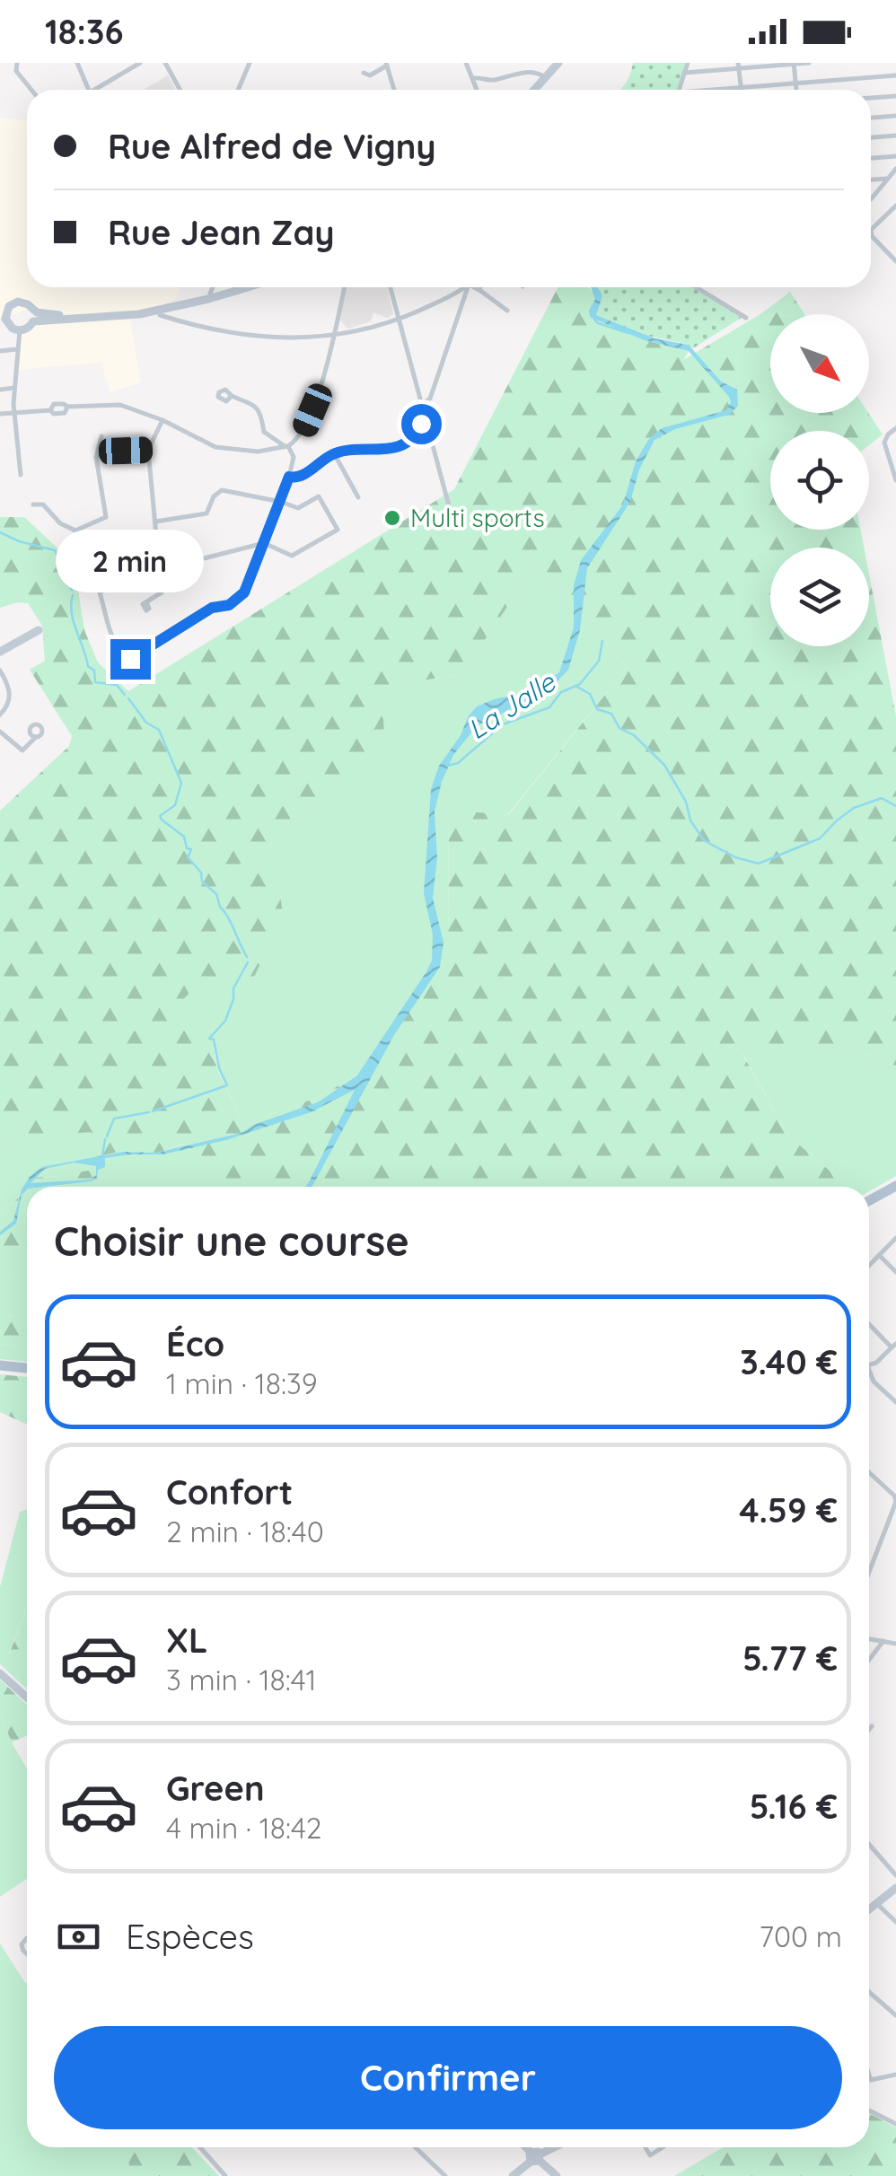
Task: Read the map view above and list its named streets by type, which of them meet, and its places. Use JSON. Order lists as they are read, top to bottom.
{
  "water": ["La Jalle"],
  "places": ["Multi sports"],
  "north": "bottom right",
  "page": {
    "status": "18:36",
    "banner": ["Rue Alfred de Vigny", "Rue Jean Zay"],
    "bubble": "2 min",
    "heading": "Choisir une course",
    "list": [
      {
        "name": "Éco",
        "note": "1 min · 18:39",
        "value": "3.40 €"
      },
      {
        "name": "Confort",
        "note": "2 min · 18:40",
        "value": "4.59 €"
      },
      {
        "name": "XL",
        "note": "3 min · 18:41",
        "value": "5.77 €"
      },
      {
        "name": "Green",
        "note": "4 min · 18:42",
        "value": "5.16 €"
      }
    ],
    "pay": ["Espèces", "700 m"],
    "buttons": "Confirmer"
  }
}
